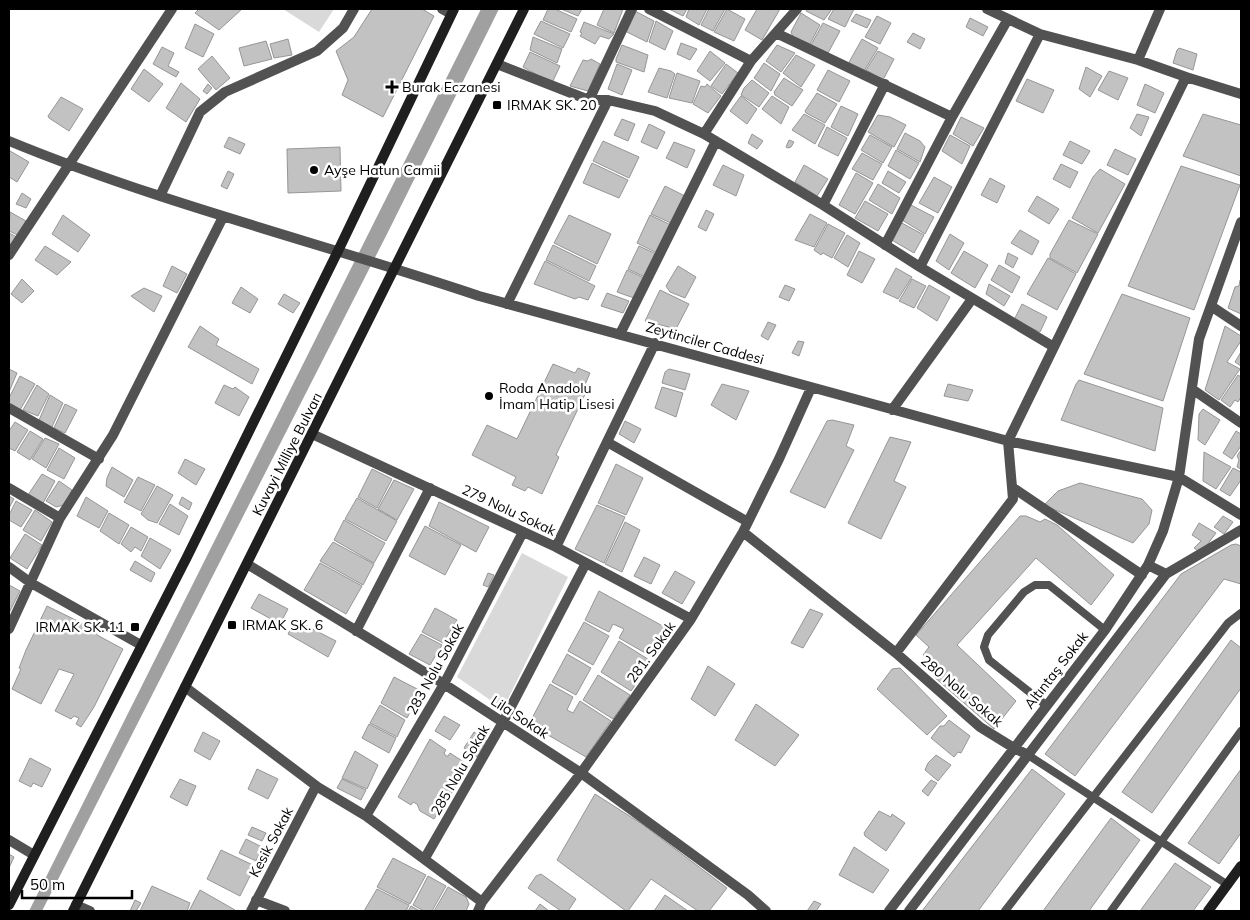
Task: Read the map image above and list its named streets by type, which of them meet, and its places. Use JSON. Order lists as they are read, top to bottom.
{
  "streets": {
    "main road": ["Kuvayi Milliye Bulvarı"],
    "street": [
      "Zeytinciler Caddesi",
      "279 Nolu Sokak",
      "281. Sokak",
      "283 Nolu Sokak",
      "Altıntaş Sokak",
      "280 Nolu Sokak",
      "Lila Sokak",
      "285 Nolu Sokak",
      "Kesik Sokak"
    ]
  },
  "crossings": [
    ["Zeytinciler Caddesi", "Kuvayi Milliye Bulvarı"],
    ["Zeytinciler Caddesi", "281. Sokak"],
    ["Zeytinciler Caddesi", "Altıntaş Sokak"],
    ["Kuvayi Milliye Bulvarı", "279 Nolu Sokak"],
    ["Kuvayi Milliye Bulvarı", "Lila Sokak"],
    ["279 Nolu Sokak", "281. Sokak"],
    ["279 Nolu Sokak", "283 Nolu Sokak"],
    ["279 Nolu Sokak", "285 Nolu Sokak"],
    ["281. Sokak", "280 Nolu Sokak"],
    ["281. Sokak", "Lila Sokak"],
    ["283 Nolu Sokak", "Lila Sokak"],
    ["Altıntaş Sokak", "280 Nolu Sokak"],
    ["Lila Sokak", "285 Nolu Sokak"]
  ],
  "places": {
    "health": ["Burak Eczanesi"],
    "transit": ["IRMAK SK. 20", "IRMAK SK. 6", "IRMAK SK. 11"],
    "other": ["Ayşe Hatun Camii", "Roda Anadolu İmam Hatip Lisesi"]
  },
  "scale_bar": "50 m"
}
